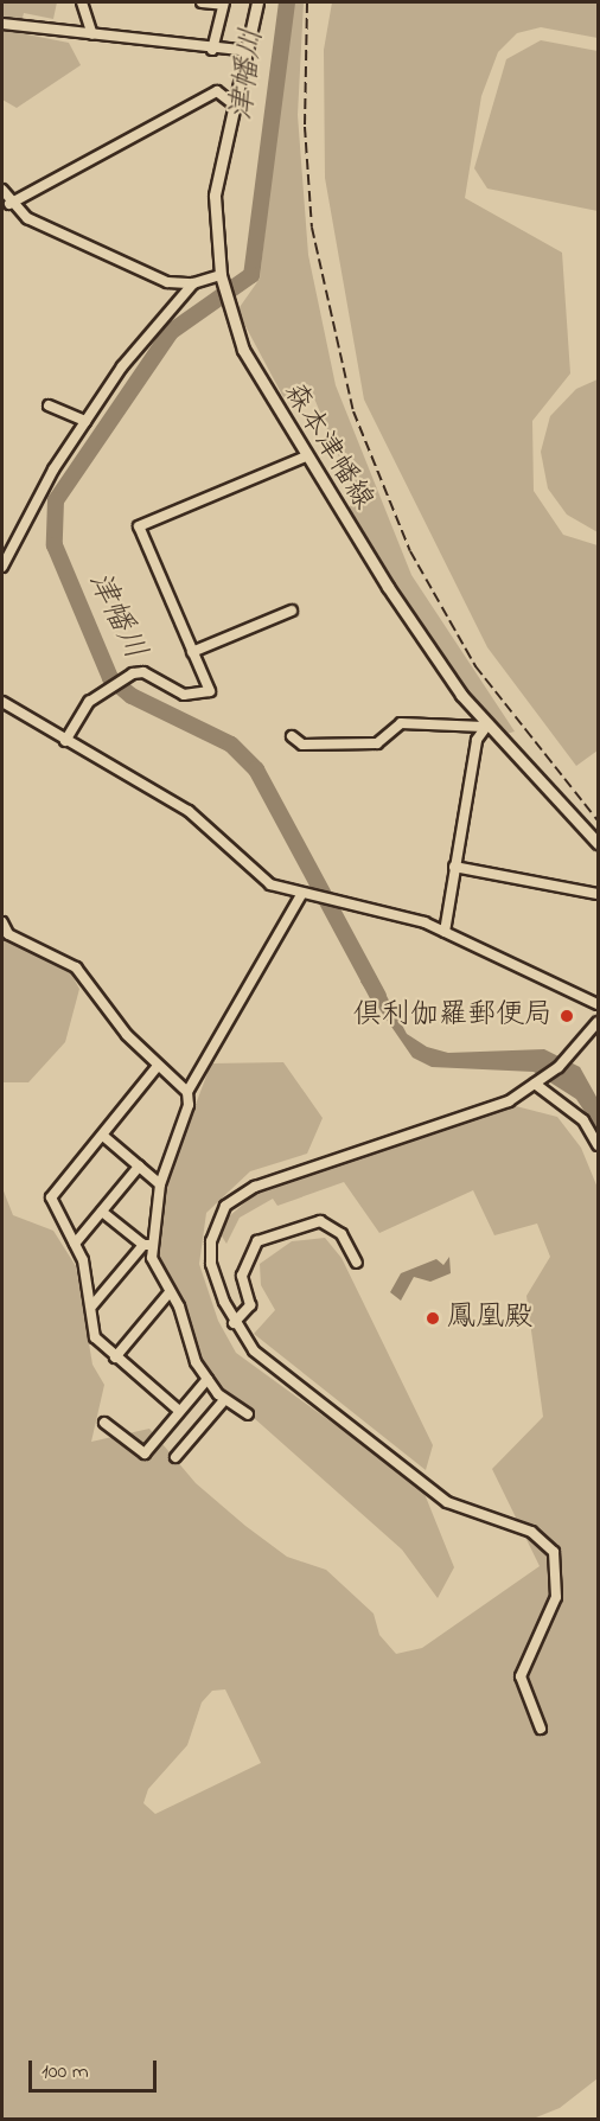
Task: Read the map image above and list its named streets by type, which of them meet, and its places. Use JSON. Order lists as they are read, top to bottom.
{
  "streets": {
    "main road": ["森本津幡線"]
  },
  "water": ["津幡川"],
  "places": ["倶利伽羅郵便局", "鳳凰殿"],
  "scale_bar": "100 m"
}
